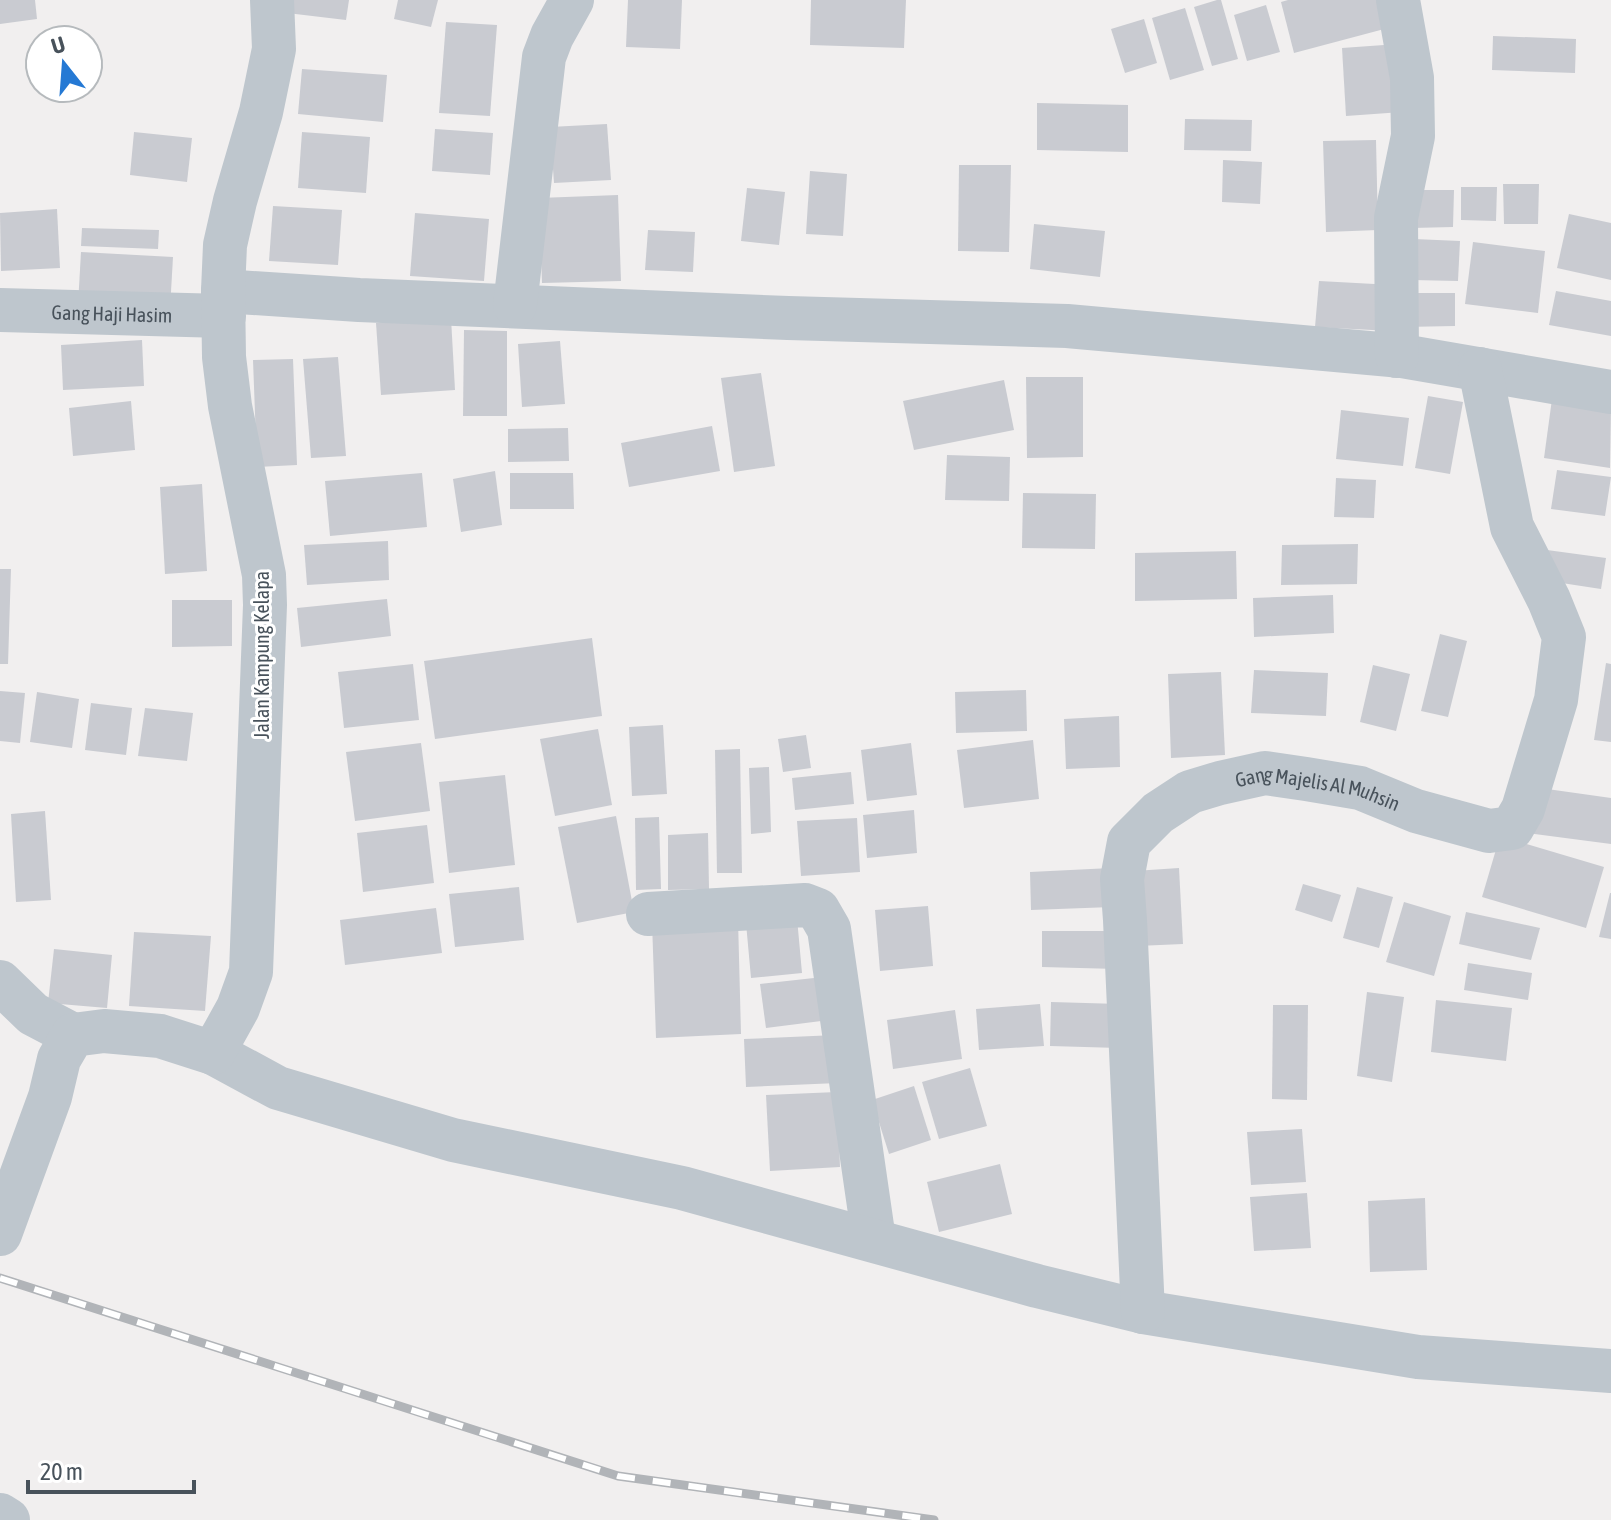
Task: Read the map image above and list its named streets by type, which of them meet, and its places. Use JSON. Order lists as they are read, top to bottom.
{
  "streets": {
    "street": ["Gang Haji Hasim", "Jalan Kampung Kelapa", "Gang Majelis Al Muhsin"]
  },
  "crossings": [
    ["Gang Haji Hasim", "Jalan Kampung Kelapa"],
    ["Gang Haji Hasim", "Gang Majelis Al Muhsin"]
  ],
  "scale_bar": "20 m",
  "north": "top"
}
